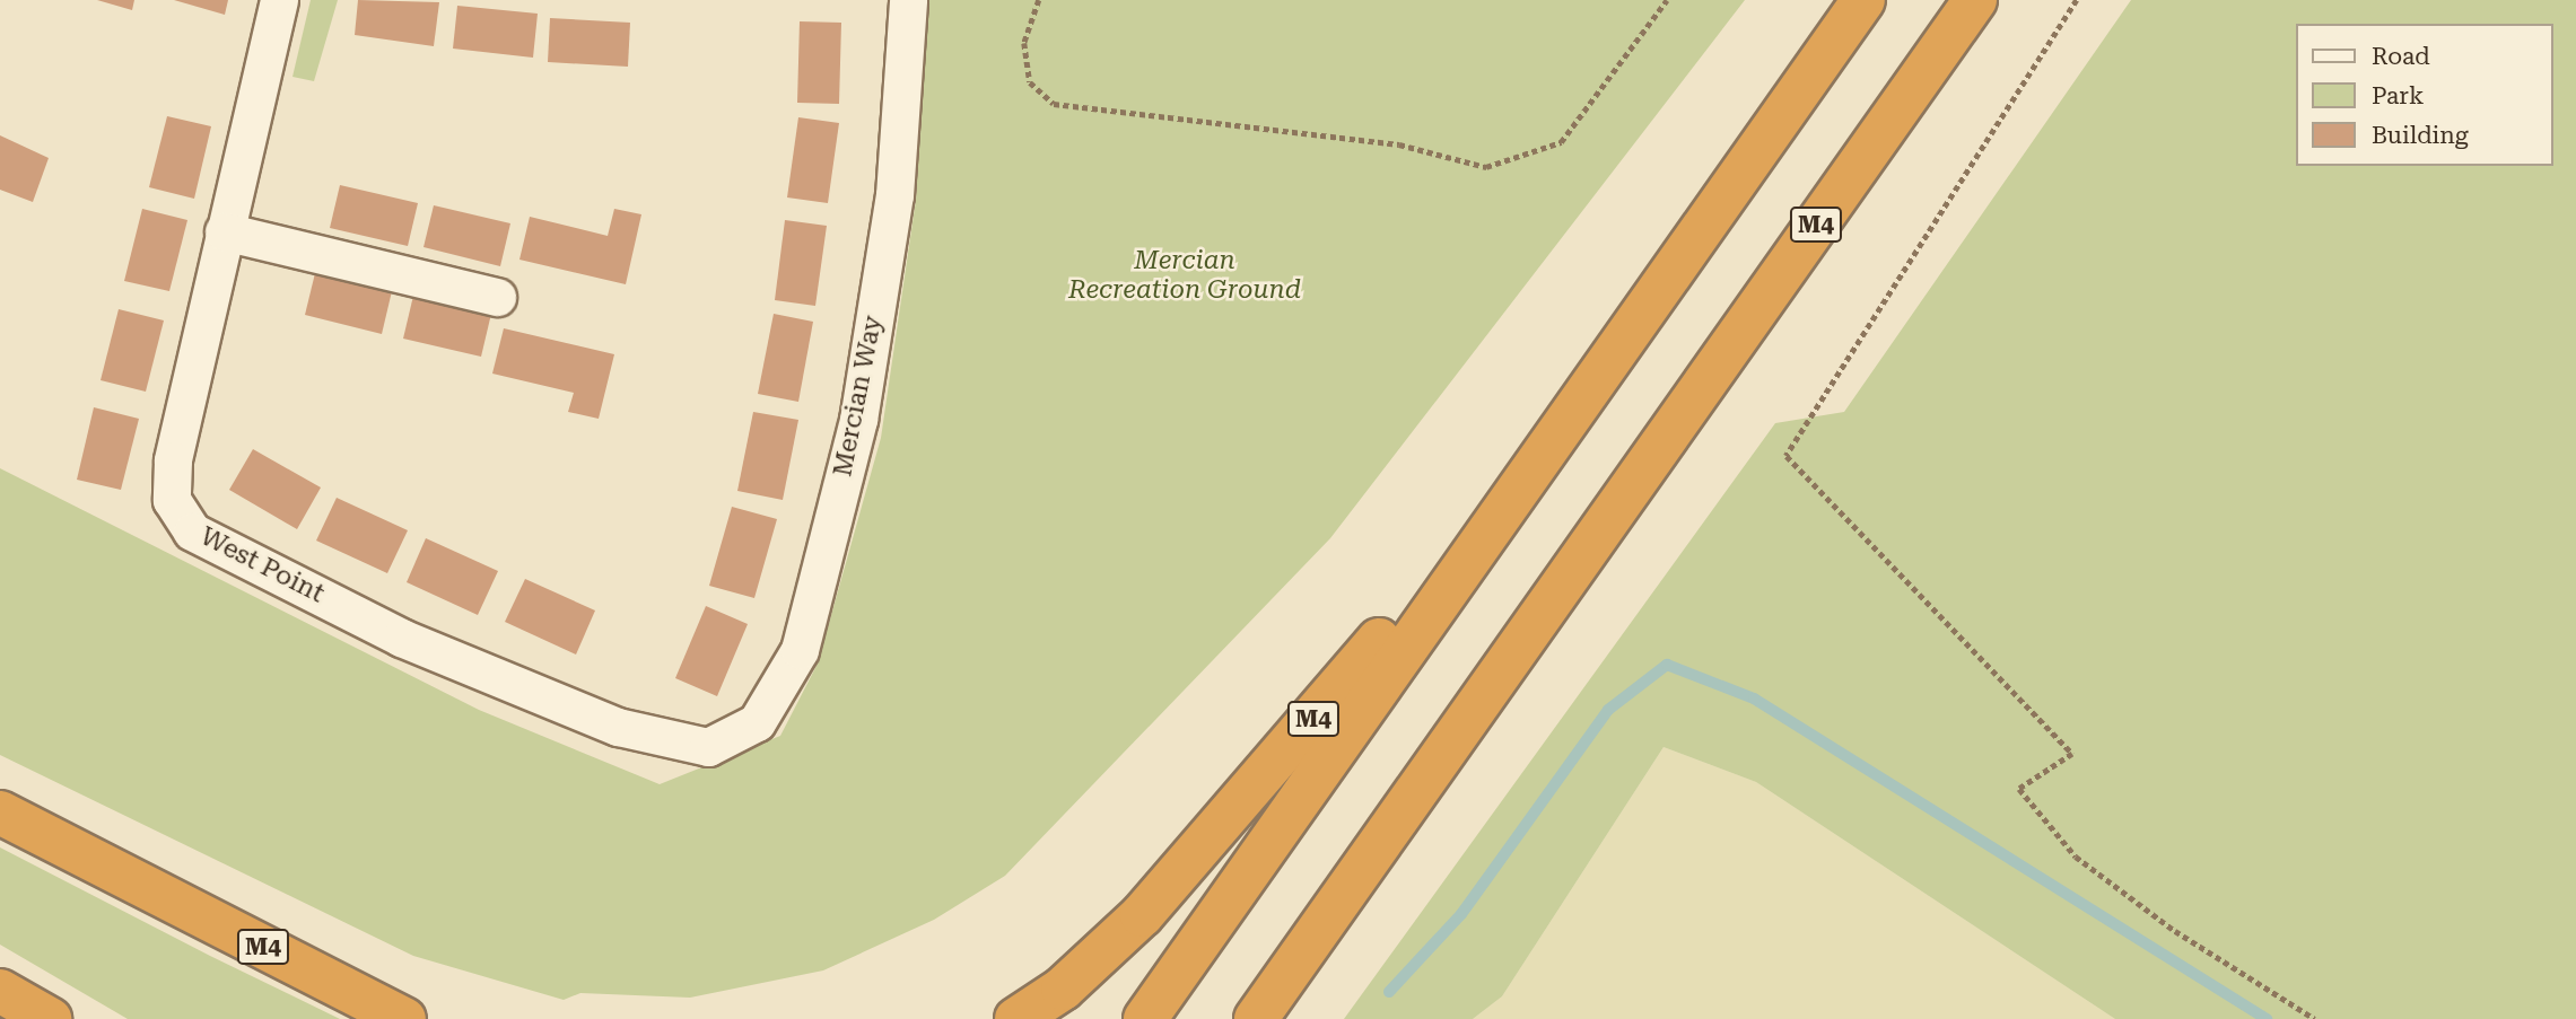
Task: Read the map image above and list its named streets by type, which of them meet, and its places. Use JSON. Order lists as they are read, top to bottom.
{
  "streets": {
    "highway": ["M4"],
    "street": ["Mercian Way", "West Point"]
  },
  "crossings": [
    ["Mercian Way", "West Point"]
  ],
  "parks": ["Mercian Recreation Ground"],
  "legend": ["Road", "Park", "Building"]
}
